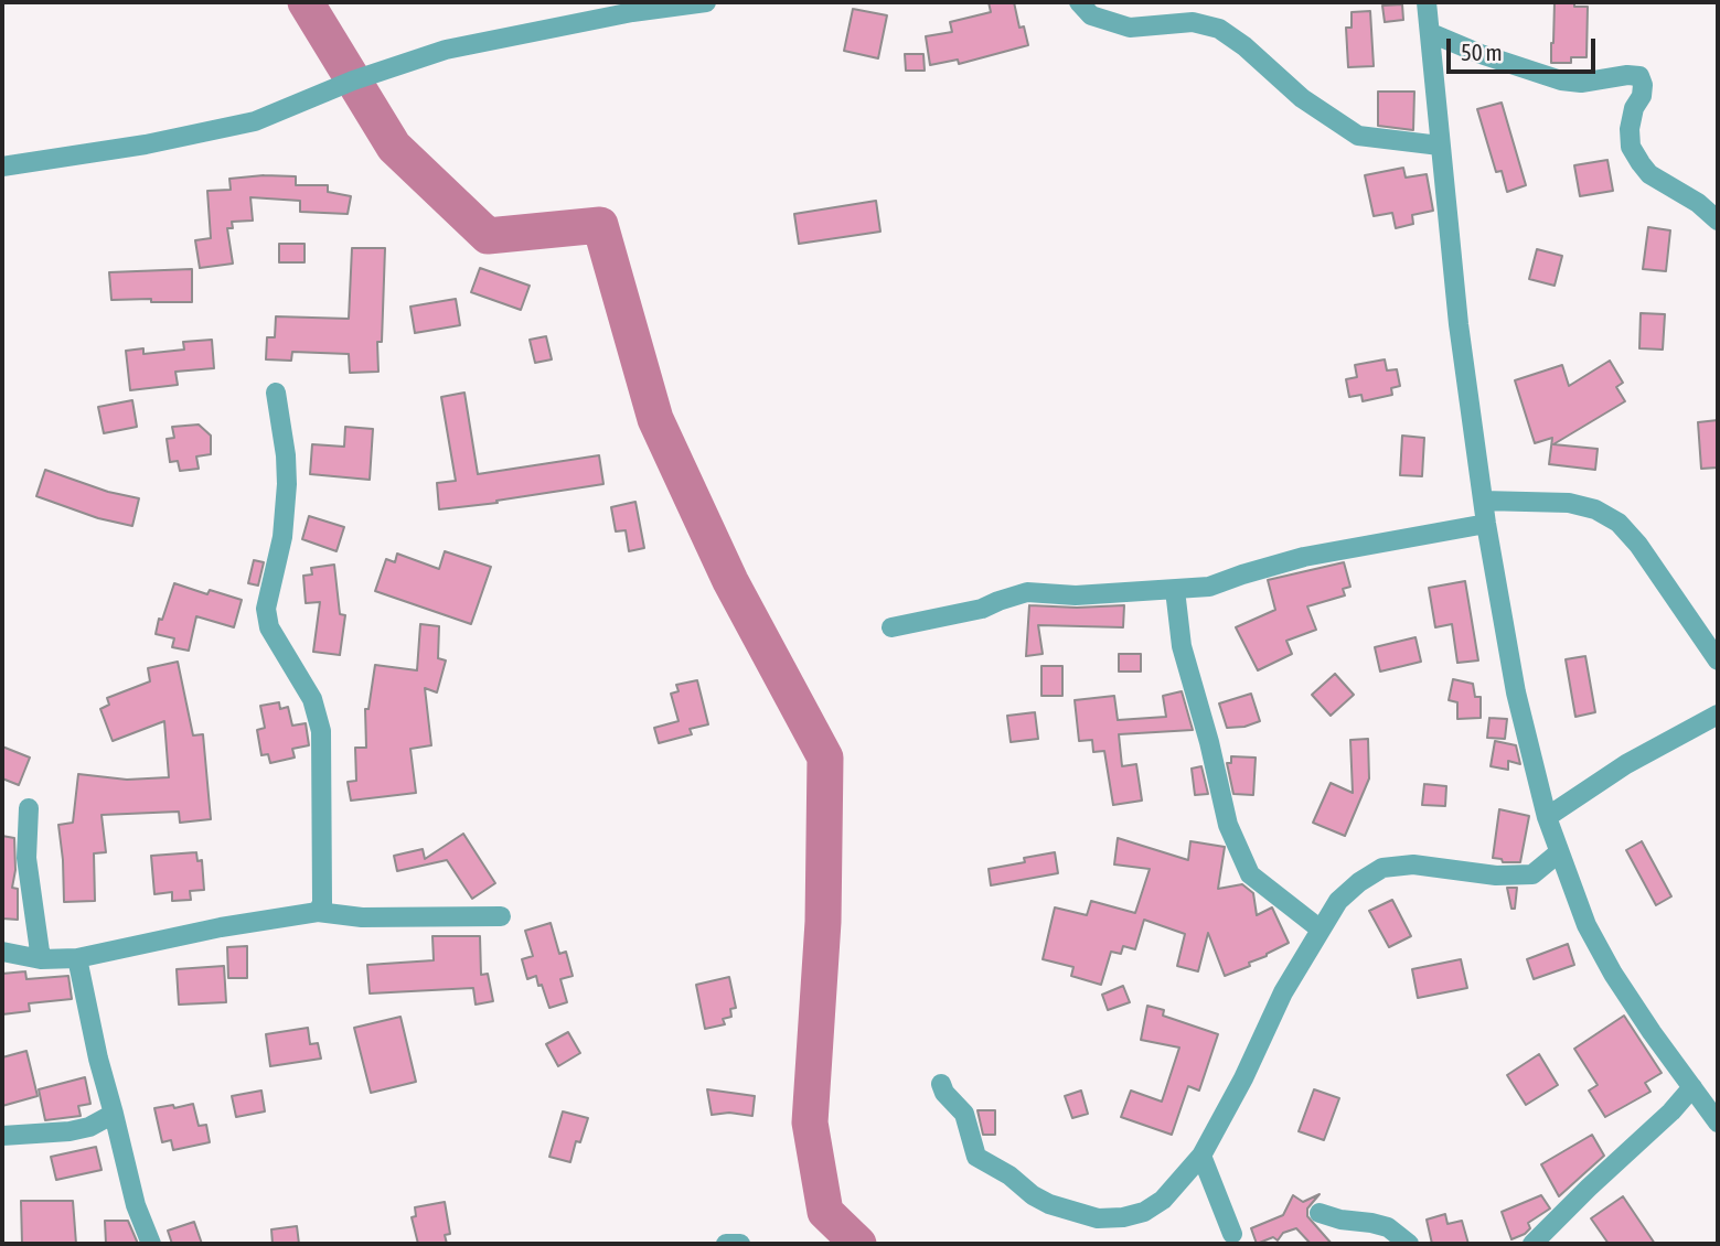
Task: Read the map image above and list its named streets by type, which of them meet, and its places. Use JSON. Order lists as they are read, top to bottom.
{
  "scale_bar": "50 m"
}
